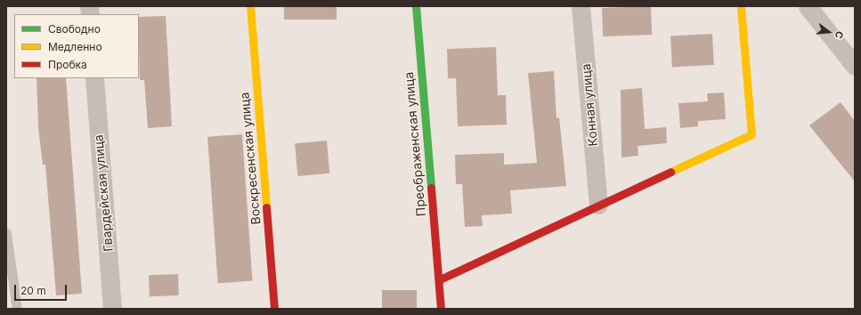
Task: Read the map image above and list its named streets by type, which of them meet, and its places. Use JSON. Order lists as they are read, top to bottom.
{
  "streets": {
    "street": [
      "Конная улица",
      "Преображенская улица",
      "Воскресенская улица",
      "Гвардейская улица"
    ]
  },
  "legend": ["Свободно", "Медленно", "Пробка"],
  "scale_bar": "20 m",
  "north": "right"
}
